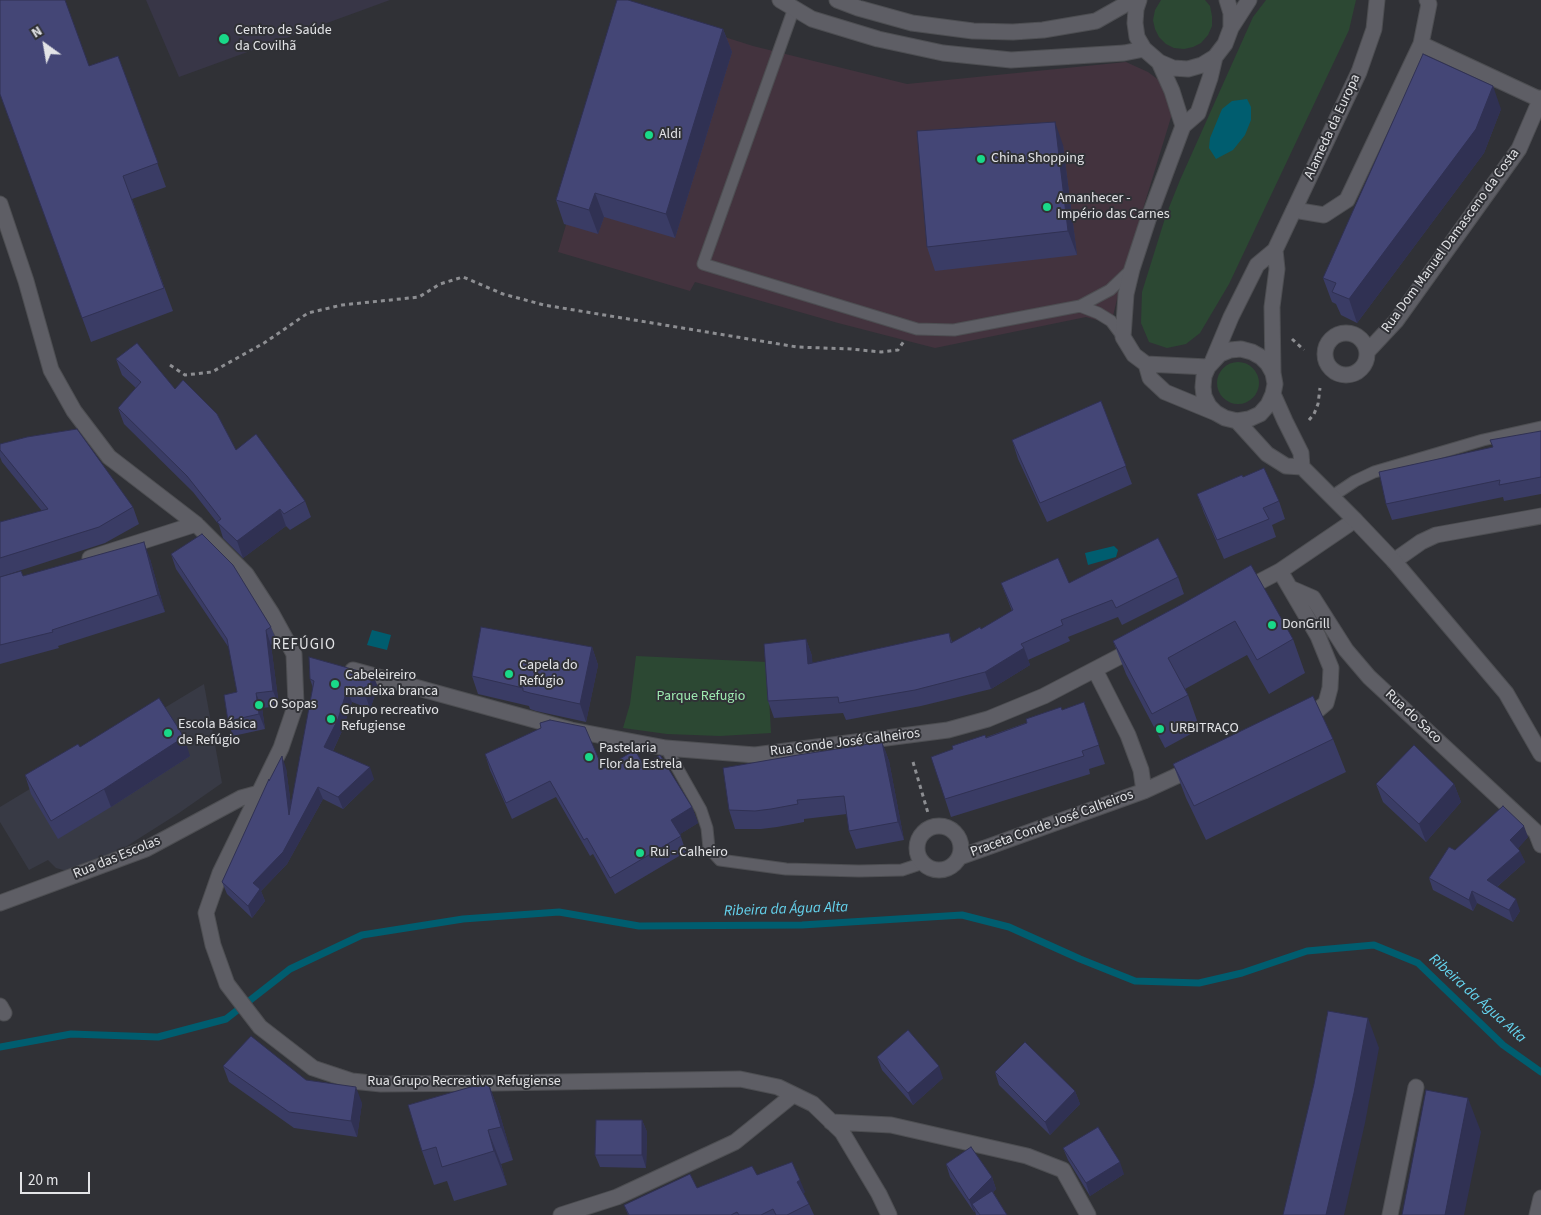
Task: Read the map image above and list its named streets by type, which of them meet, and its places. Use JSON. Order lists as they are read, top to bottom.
{
  "streets": {
    "street": [
      "Alameda da Europa",
      "Rua Dom Manuel Damasceno da Costa",
      "Rua do Saco",
      "Rua Conde José Calheiros",
      "Praceta Conde José Calheiros",
      "Rua das Escolas",
      "Rua Grupo Recreativo Refugiense"
    ]
  },
  "crossings": [
    ["Rua Conde José Calheiros", "Praceta Conde José Calheiros"],
    ["Rua das Escolas", "Rua Grupo Recreativo Refugiense"]
  ],
  "districts": ["REFÚGIO"],
  "water": ["Ribeira da Água Alta"],
  "parks": ["Parque Refugio"],
  "places": [
    "Centro de Saúde da Covilhã",
    "Aldi",
    "China Shopping",
    "Amanhecer - Império das Carnes",
    "DonGrill",
    "Capela do Refúgio",
    "Cabeleireiro madeixa branca",
    "O Sopas",
    "Grupo recreativo Refugiense",
    "URBITRAÇO",
    "Escola Básica de Refúgio",
    "Pastelaria Flor da Estrela",
    "Rui - Calheiro"
  ],
  "scale_bar": "20 m",
  "north": "top left"
}
